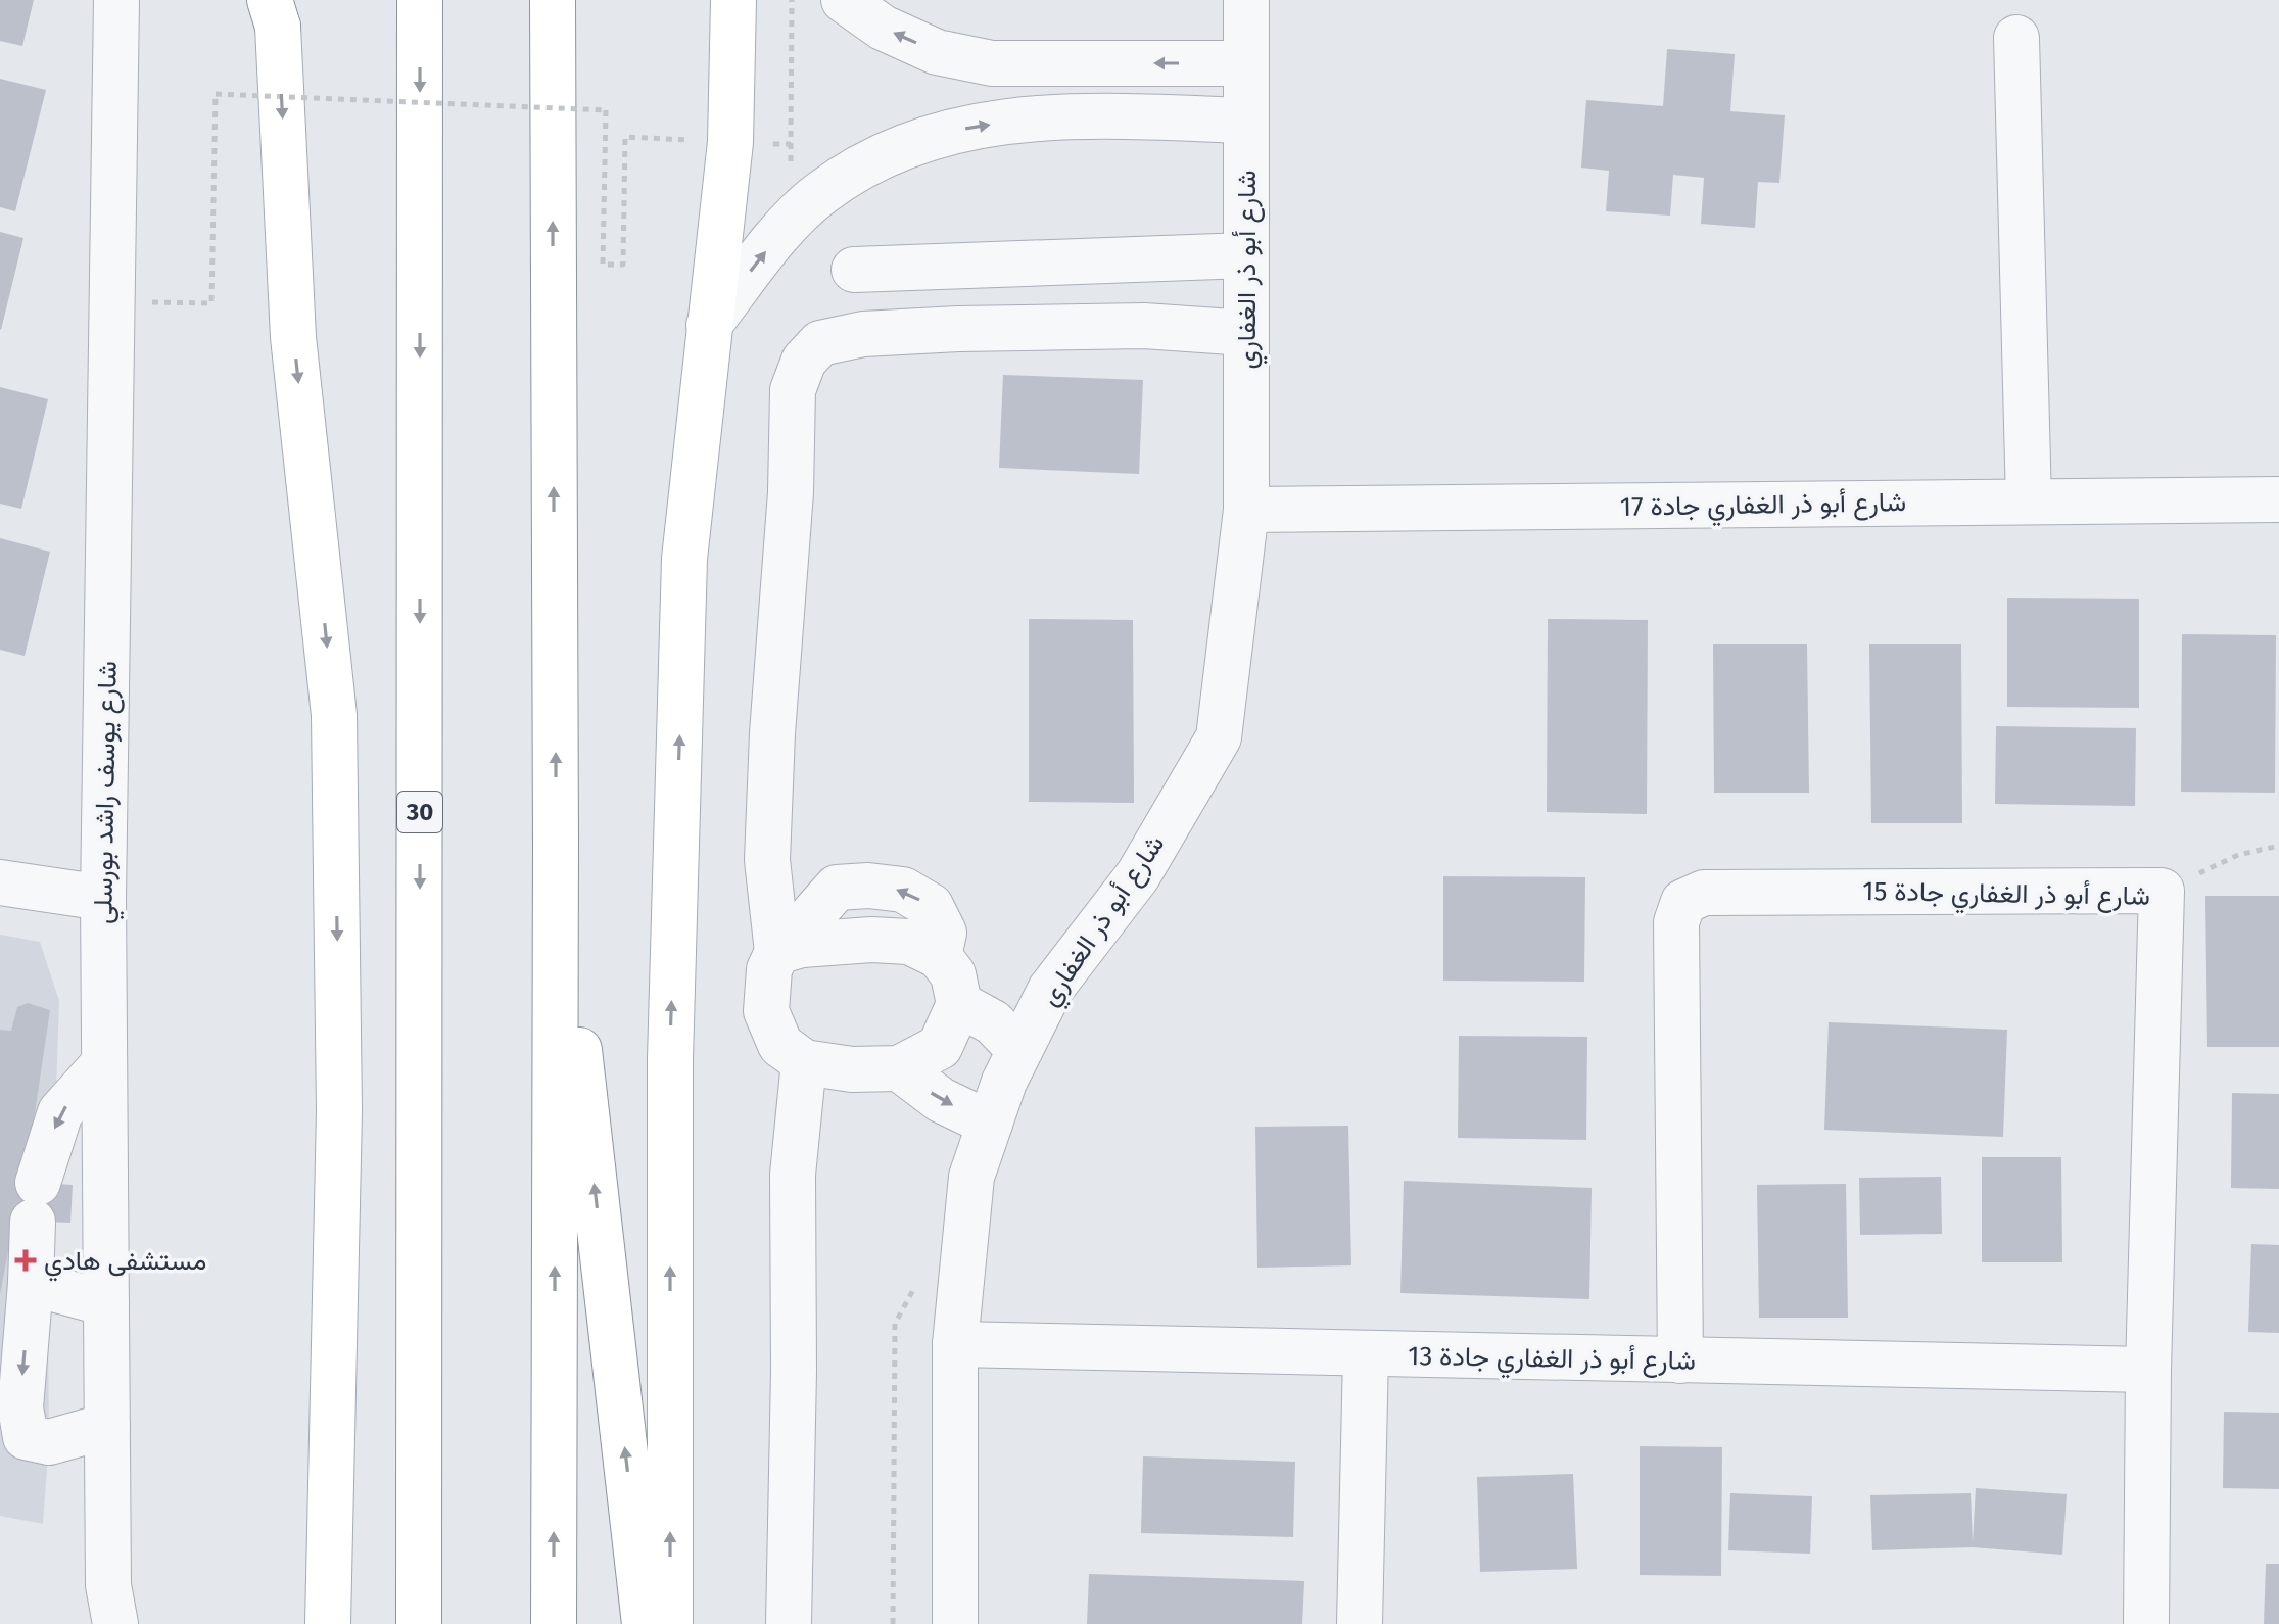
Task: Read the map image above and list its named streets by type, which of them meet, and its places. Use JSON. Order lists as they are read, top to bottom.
{
  "streets": {
    "main road": ["30"],
    "street": [
      "شارع أبو ذر الغفاري",
      "شارع أبو ذر الغفاري جادة 17",
      "شارع يوسف راشد بورسلي",
      "شارع أبو ذر الغفاري جادة 15",
      "شارع أبو ذر الغفاري جادة 13"
    ]
  },
  "crossings": [
    ["شارع أبو ذر الغفاري", "شارع أبو ذر الغفاري جادة 17"],
    ["شارع أبو ذر الغفاري", "شارع أبو ذر الغفاري جادة 13"],
    ["شارع أبو ذر الغفاري جادة 15", "شارع أبو ذر الغفاري جادة 13"]
  ],
  "places": {
    "health": ["مستشفى هادي"]
  }
}
